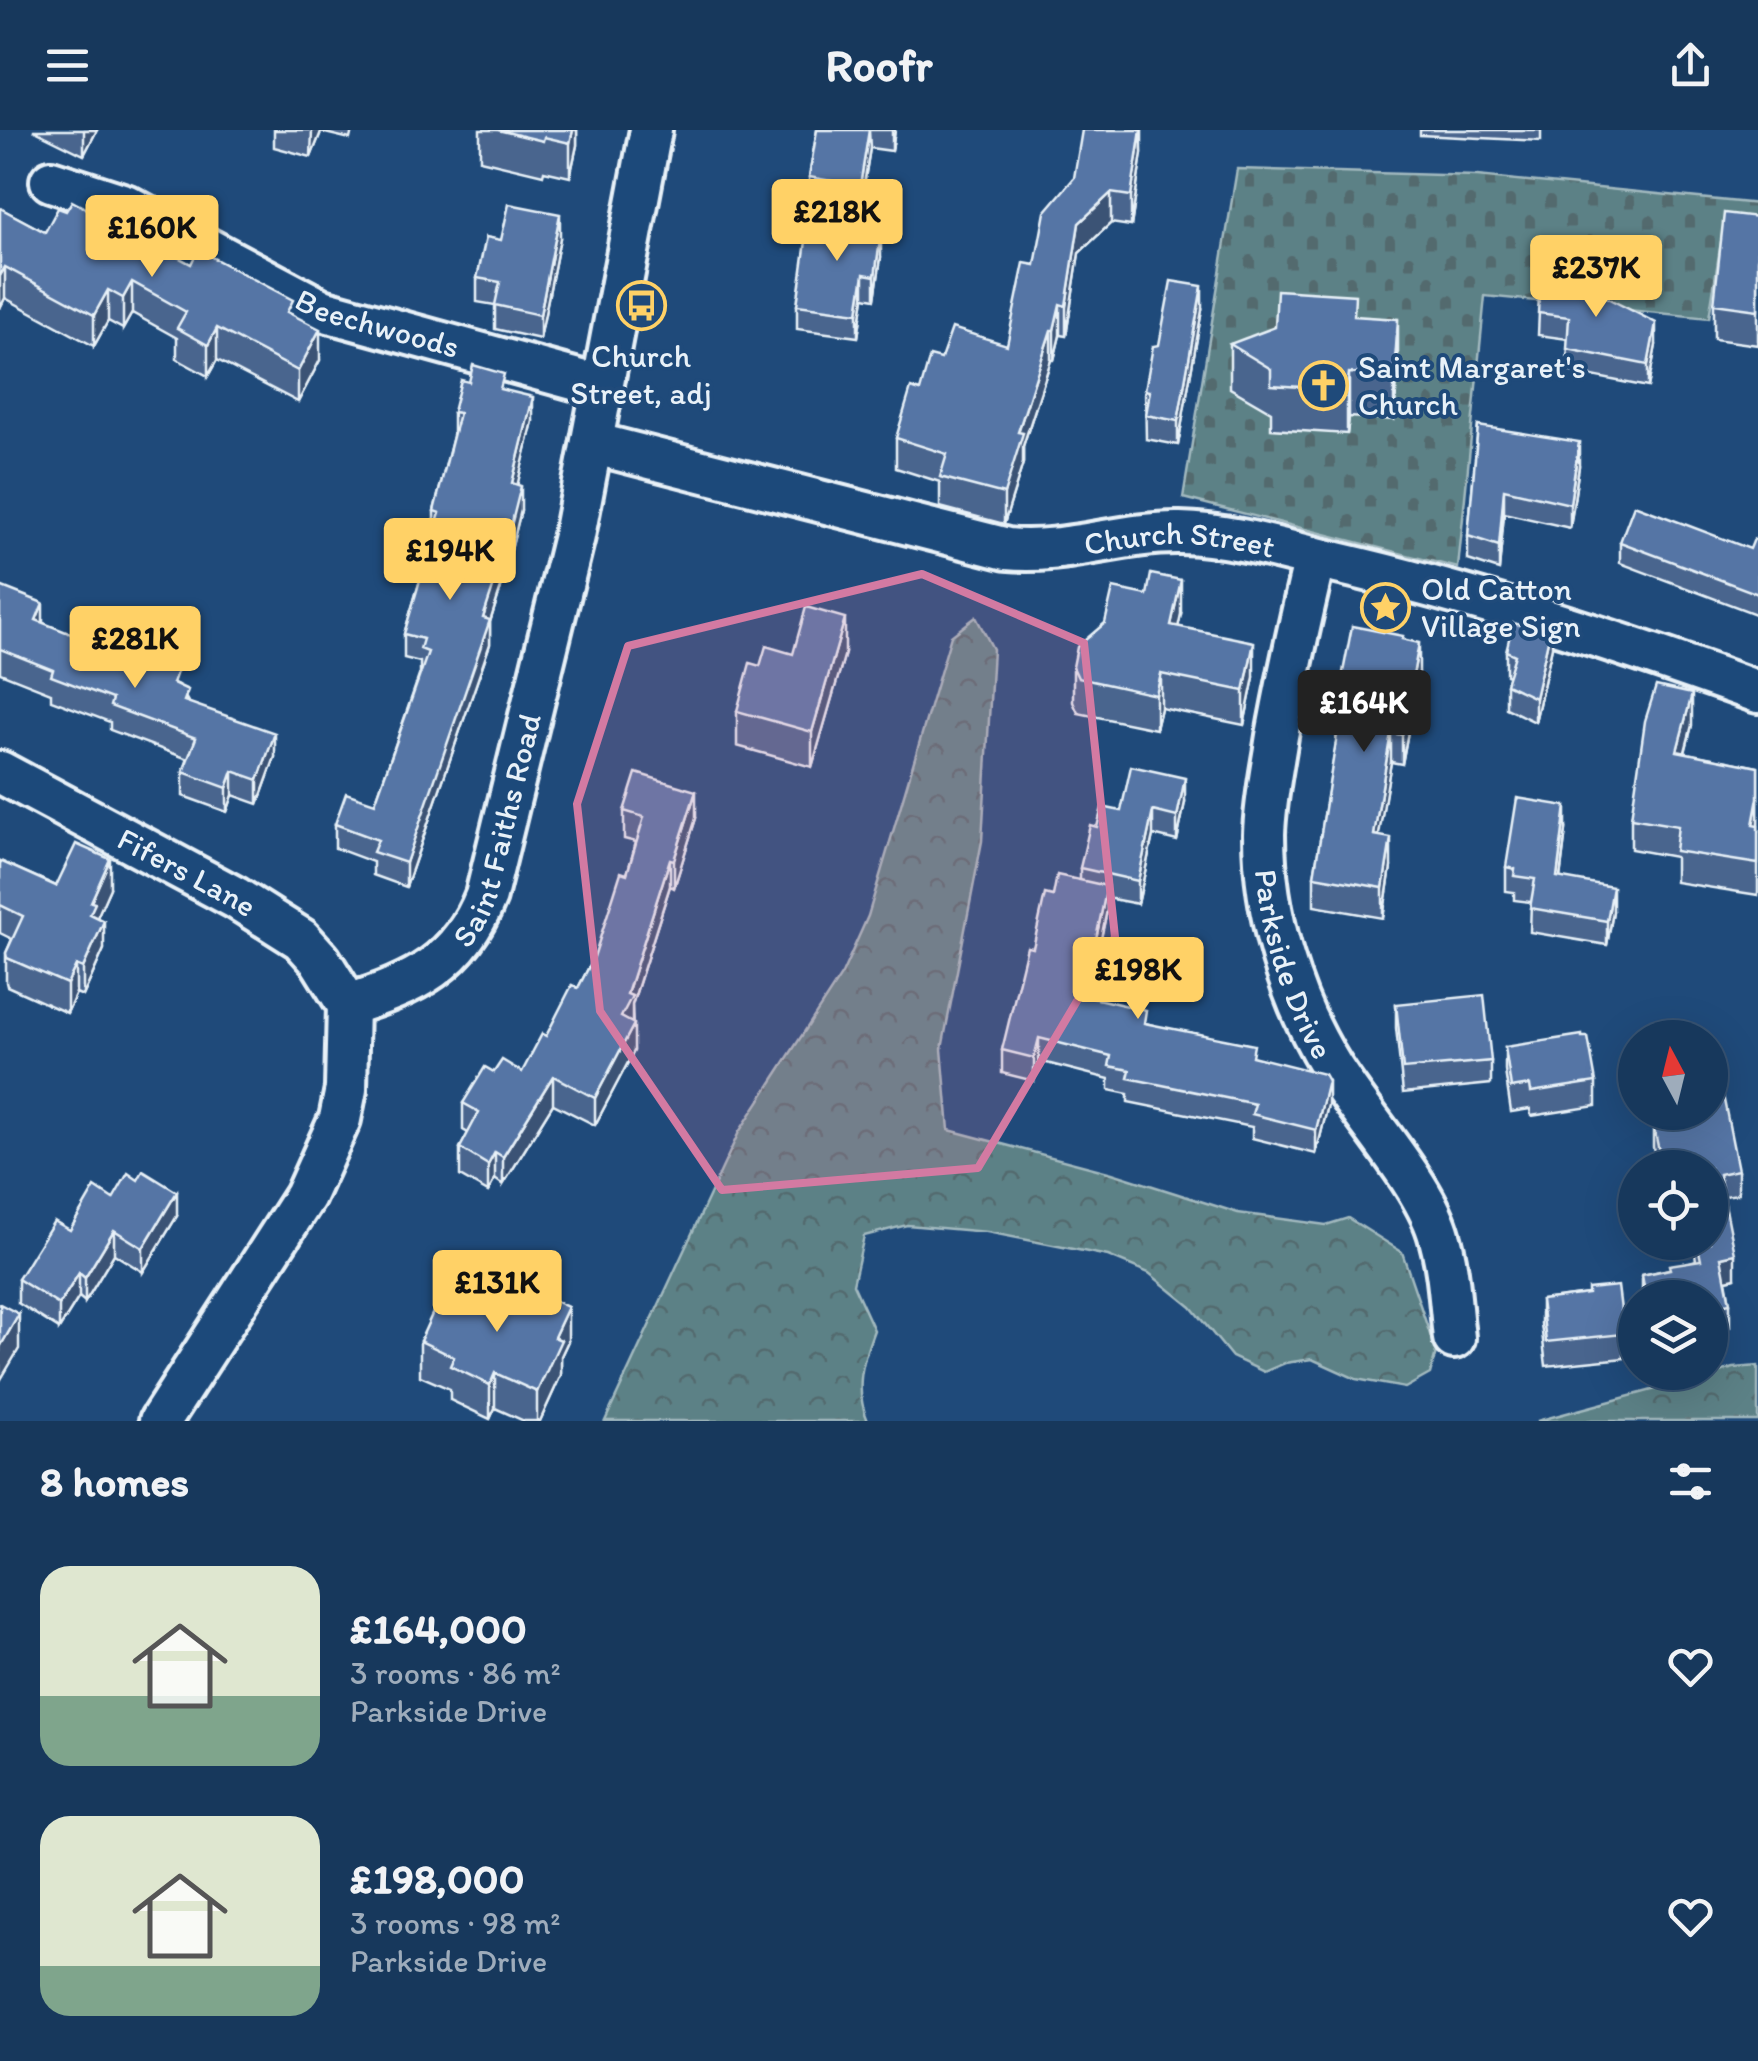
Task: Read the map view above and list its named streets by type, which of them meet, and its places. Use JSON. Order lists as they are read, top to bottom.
{
  "streets": {
    "street": [
      "Beechwoods",
      "Church Street",
      "Saint Faiths Road",
      "Fifers Lane",
      "Parkside Drive"
    ]
  },
  "crossings": [
    ["Beechwoods", "Saint Faiths Road"],
    ["Church Street", "Saint Faiths Road"],
    ["Church Street", "Parkside Drive"],
    ["Saint Faiths Road", "Fifers Lane"]
  ],
  "places": {
    "bus stop": ["Church Street, adj"],
    "church": ["Saint Margaret's Church"],
    "place": ["Old Catton Village Sign"]
  },
  "north": "top",
  "page": {
    "header": "Roofr",
    "price": [
      "£218K",
      "£160K",
      "£237K",
      "£194K",
      "£281K",
      "£164K",
      "£198K",
      "£131K"
    ],
    "heading": "8 homes",
    "list": [
      {
        "name": "£164,000",
        "note": "3 rooms · 86 m² · Parkside Drive"
      },
      {
        "name": "£198,000",
        "note": "3 rooms · 98 m² · Parkside Drive"
      }
    ]
  }
}
